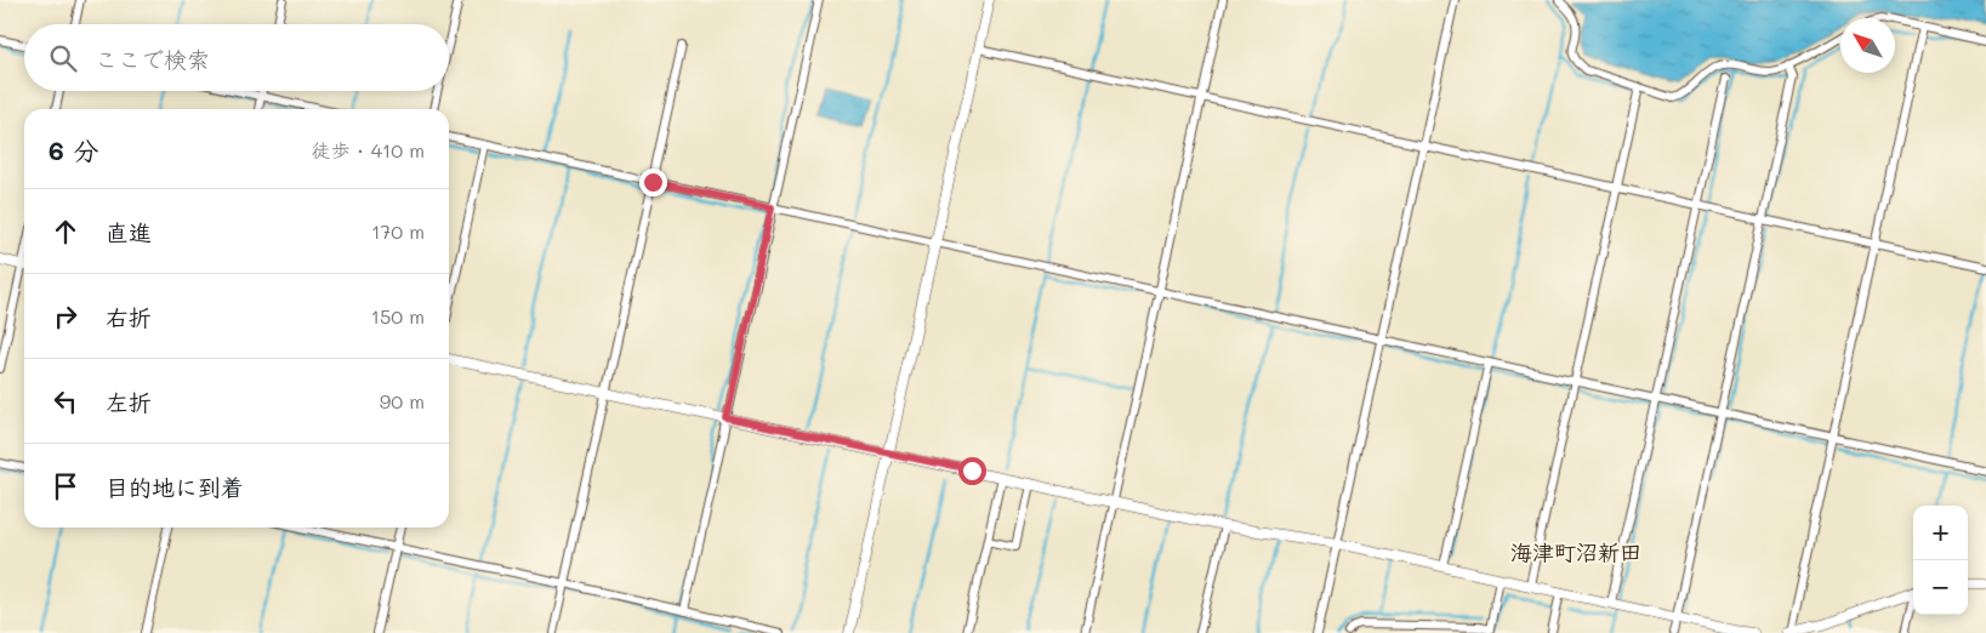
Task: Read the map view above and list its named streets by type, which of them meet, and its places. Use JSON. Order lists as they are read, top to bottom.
{
  "districts": ["海津町沼新田"],
  "north": "top left",
  "page": {
    "search": "ここで検索",
    "heading": ["6 分", "徒歩 · 410 m"],
    "list": [
      ["直進", "170 m"],
      ["右折", "150 m"],
      ["左折", "90 m"],
      "目的地に到着"
    ],
    "map_buttons": ["+", "−"]
  }
}
